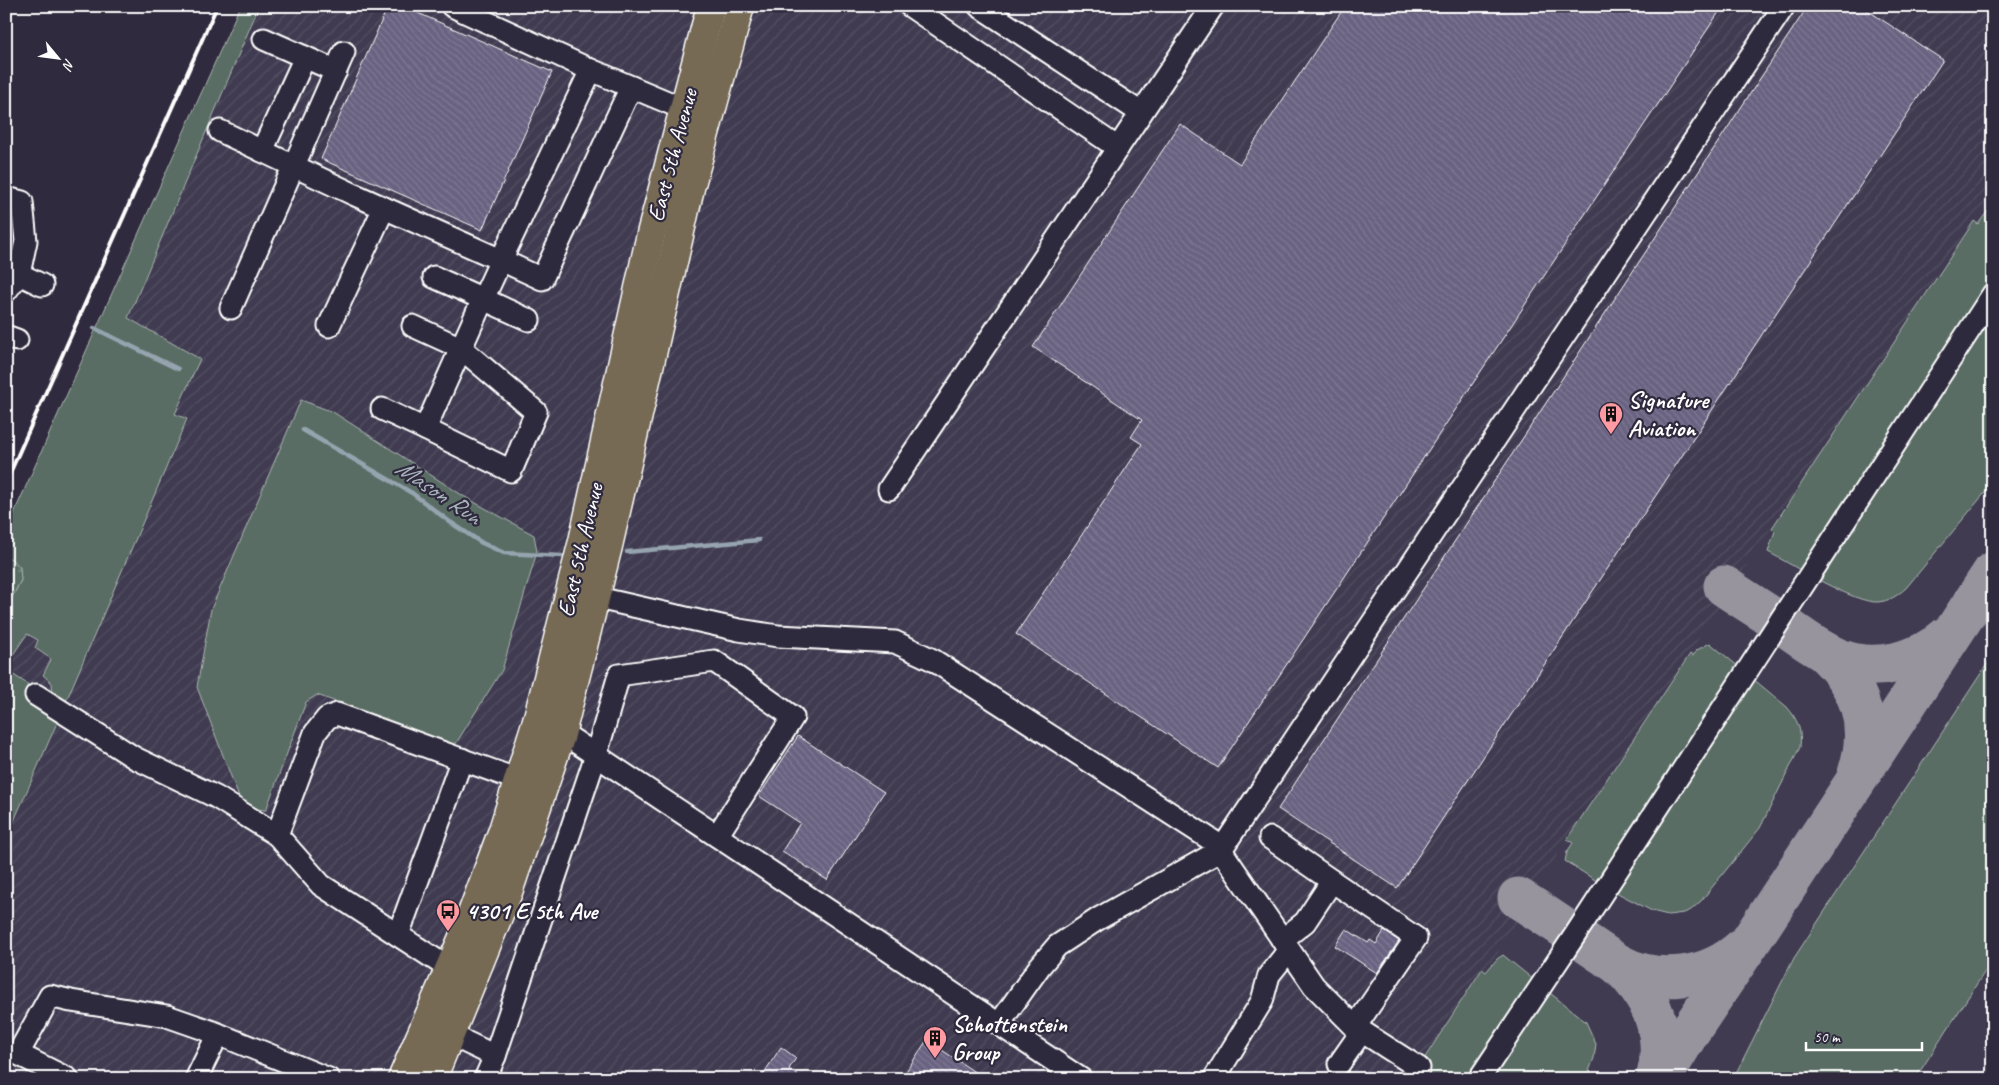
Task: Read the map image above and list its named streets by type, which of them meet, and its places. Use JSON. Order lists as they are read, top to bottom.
{
  "streets": {
    "main road": ["East 5th Avenue"]
  },
  "water": ["Mason Run"],
  "places": {
    "building": ["Signature Aviation", "Schottenstein Group"],
    "bus stop": ["4301 E 5th Ave"]
  },
  "scale_bar": "50 m",
  "north": "bottom right"
}
